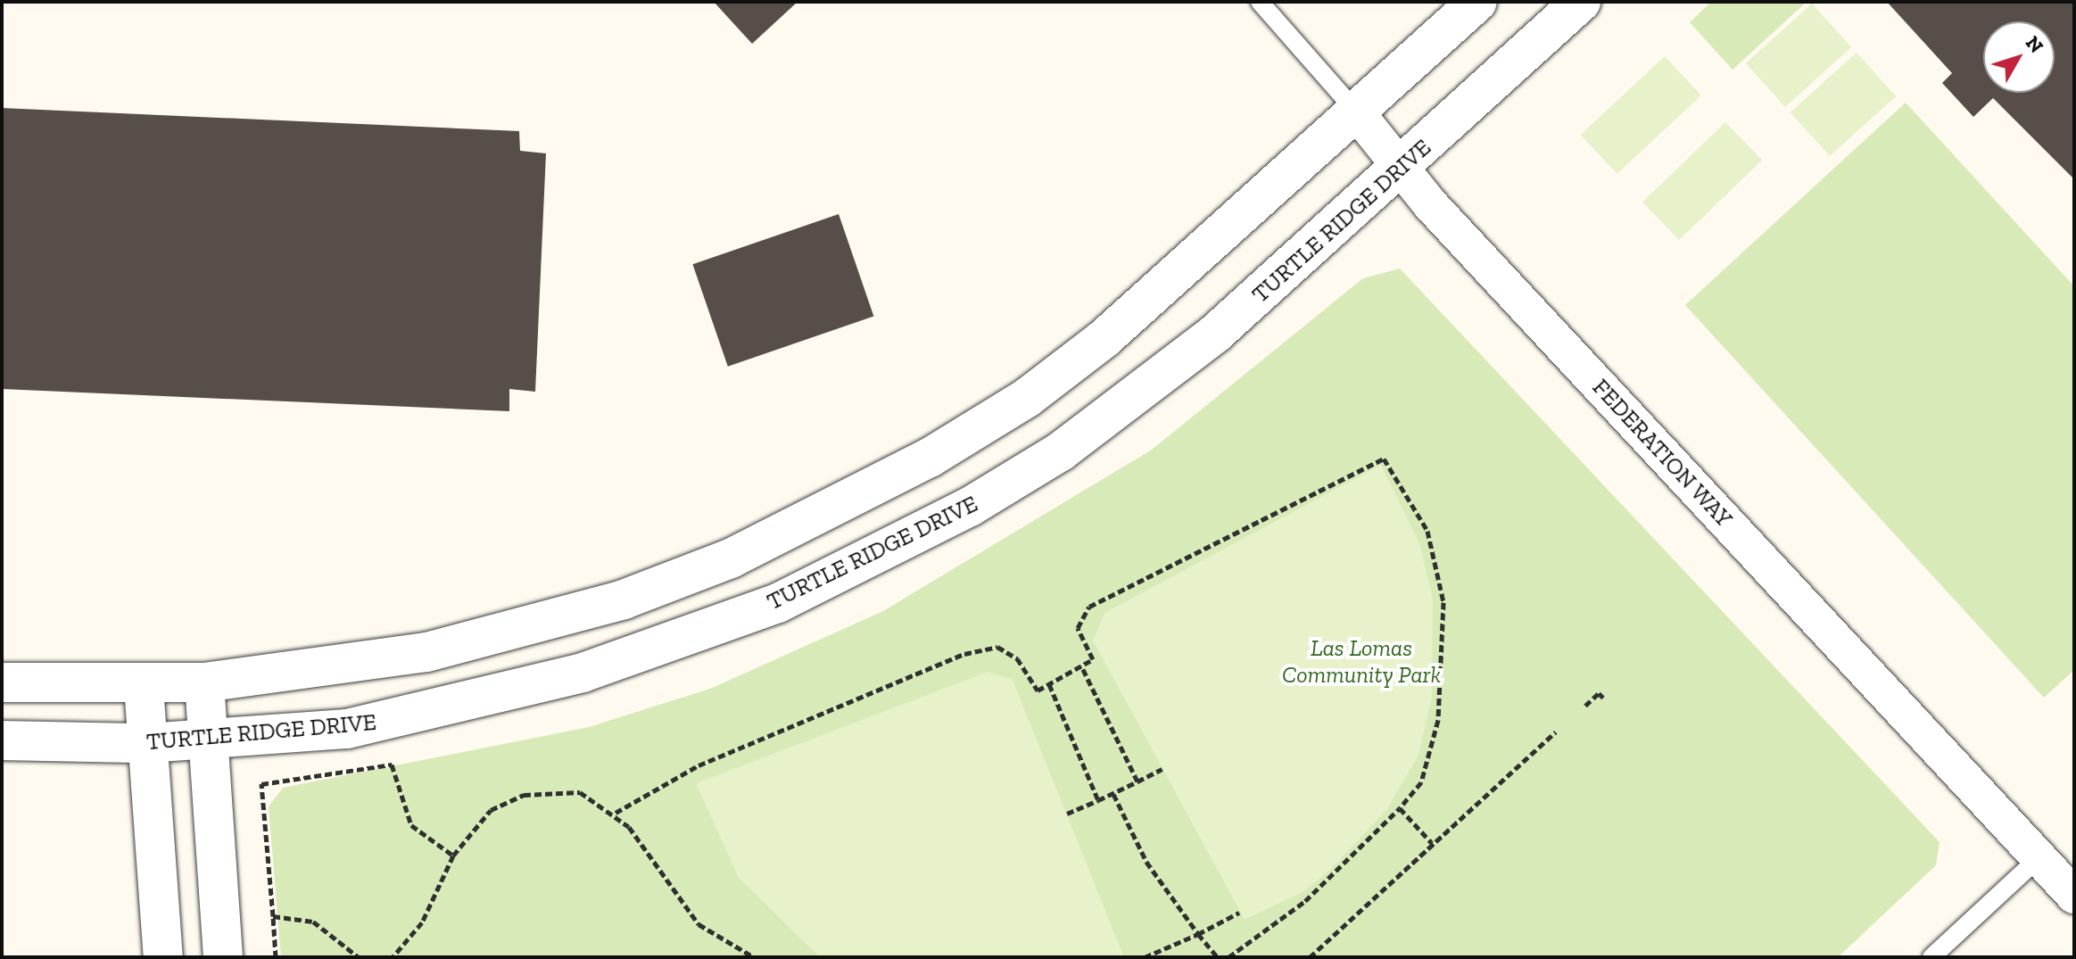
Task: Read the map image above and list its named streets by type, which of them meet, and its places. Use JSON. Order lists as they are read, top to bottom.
{
  "streets": {
    "street": ["TURTLE RIDGE DRIVE", "FEDERATION WAY"]
  },
  "crossings": [
    ["TURTLE RIDGE DRIVE", "FEDERATION WAY"]
  ],
  "parks": ["Las Lomas Community Park"],
  "north": "top right"
}
